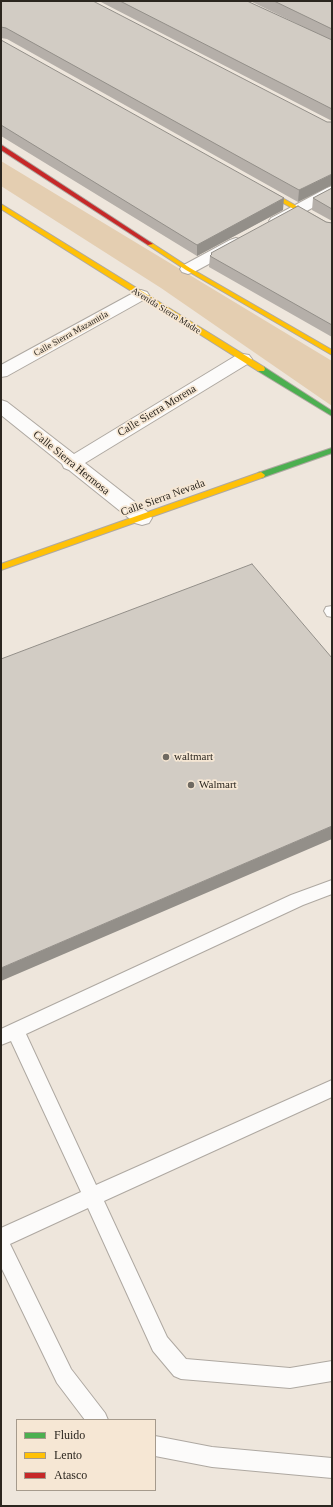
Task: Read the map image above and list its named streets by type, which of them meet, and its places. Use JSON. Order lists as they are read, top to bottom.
{
  "streets": {
    "street": [
      "Avenida Sierra Madre",
      "Calle Sierra Mazamitla",
      "Calle Sierra Morena",
      "Calle Sierra Hermosa",
      "Calle Sierra Nevada"
    ]
  },
  "crossings": [
    ["Avenida Sierra Madre", "Calle Sierra Mazamitla"],
    ["Avenida Sierra Madre", "Calle Sierra Morena"],
    ["Calle Sierra Morena", "Calle Sierra Hermosa"],
    ["Calle Sierra Hermosa", "Calle Sierra Nevada"]
  ],
  "places": ["waltmart", "Walmart"],
  "legend": ["Fluido", "Lento", "Atasco"]
}
